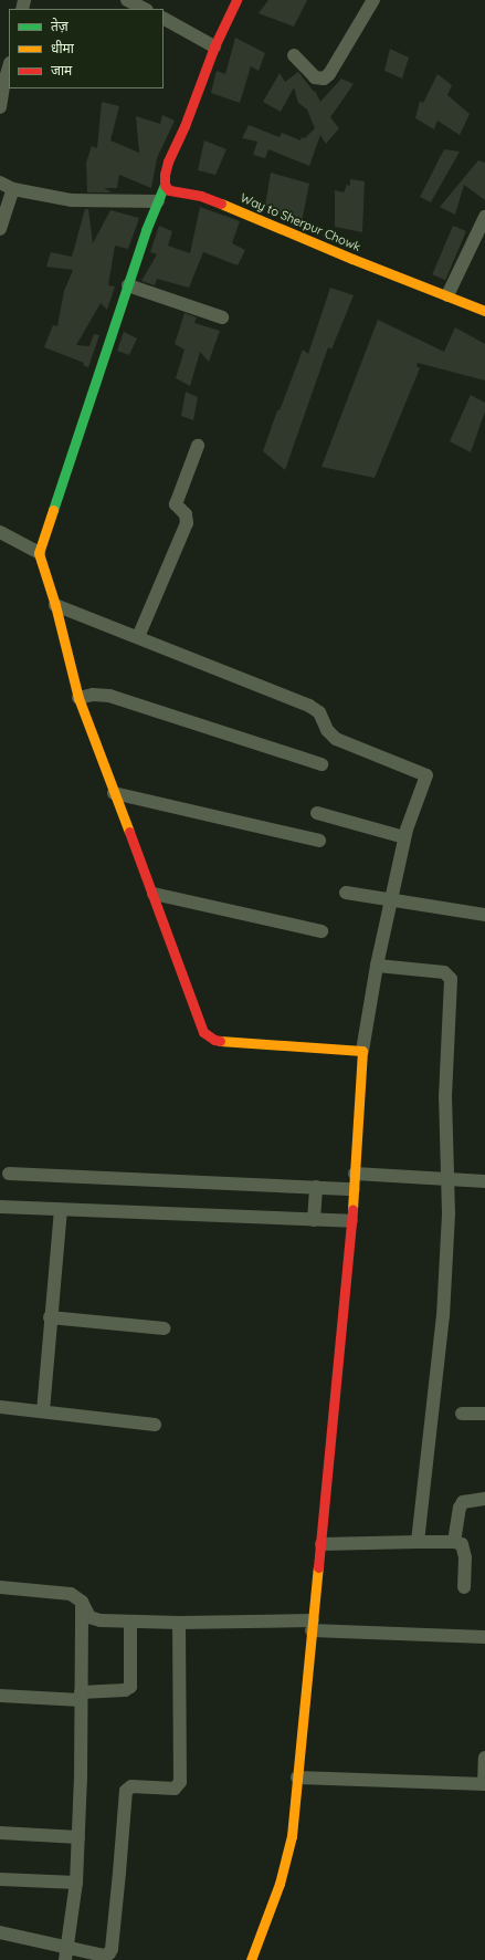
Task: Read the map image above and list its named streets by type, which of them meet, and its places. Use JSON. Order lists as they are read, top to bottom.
{
  "streets": {
    "street": ["Way to Sherpur Chowk"]
  },
  "legend": ["तेज़", "धीमा", "जाम"]
}
